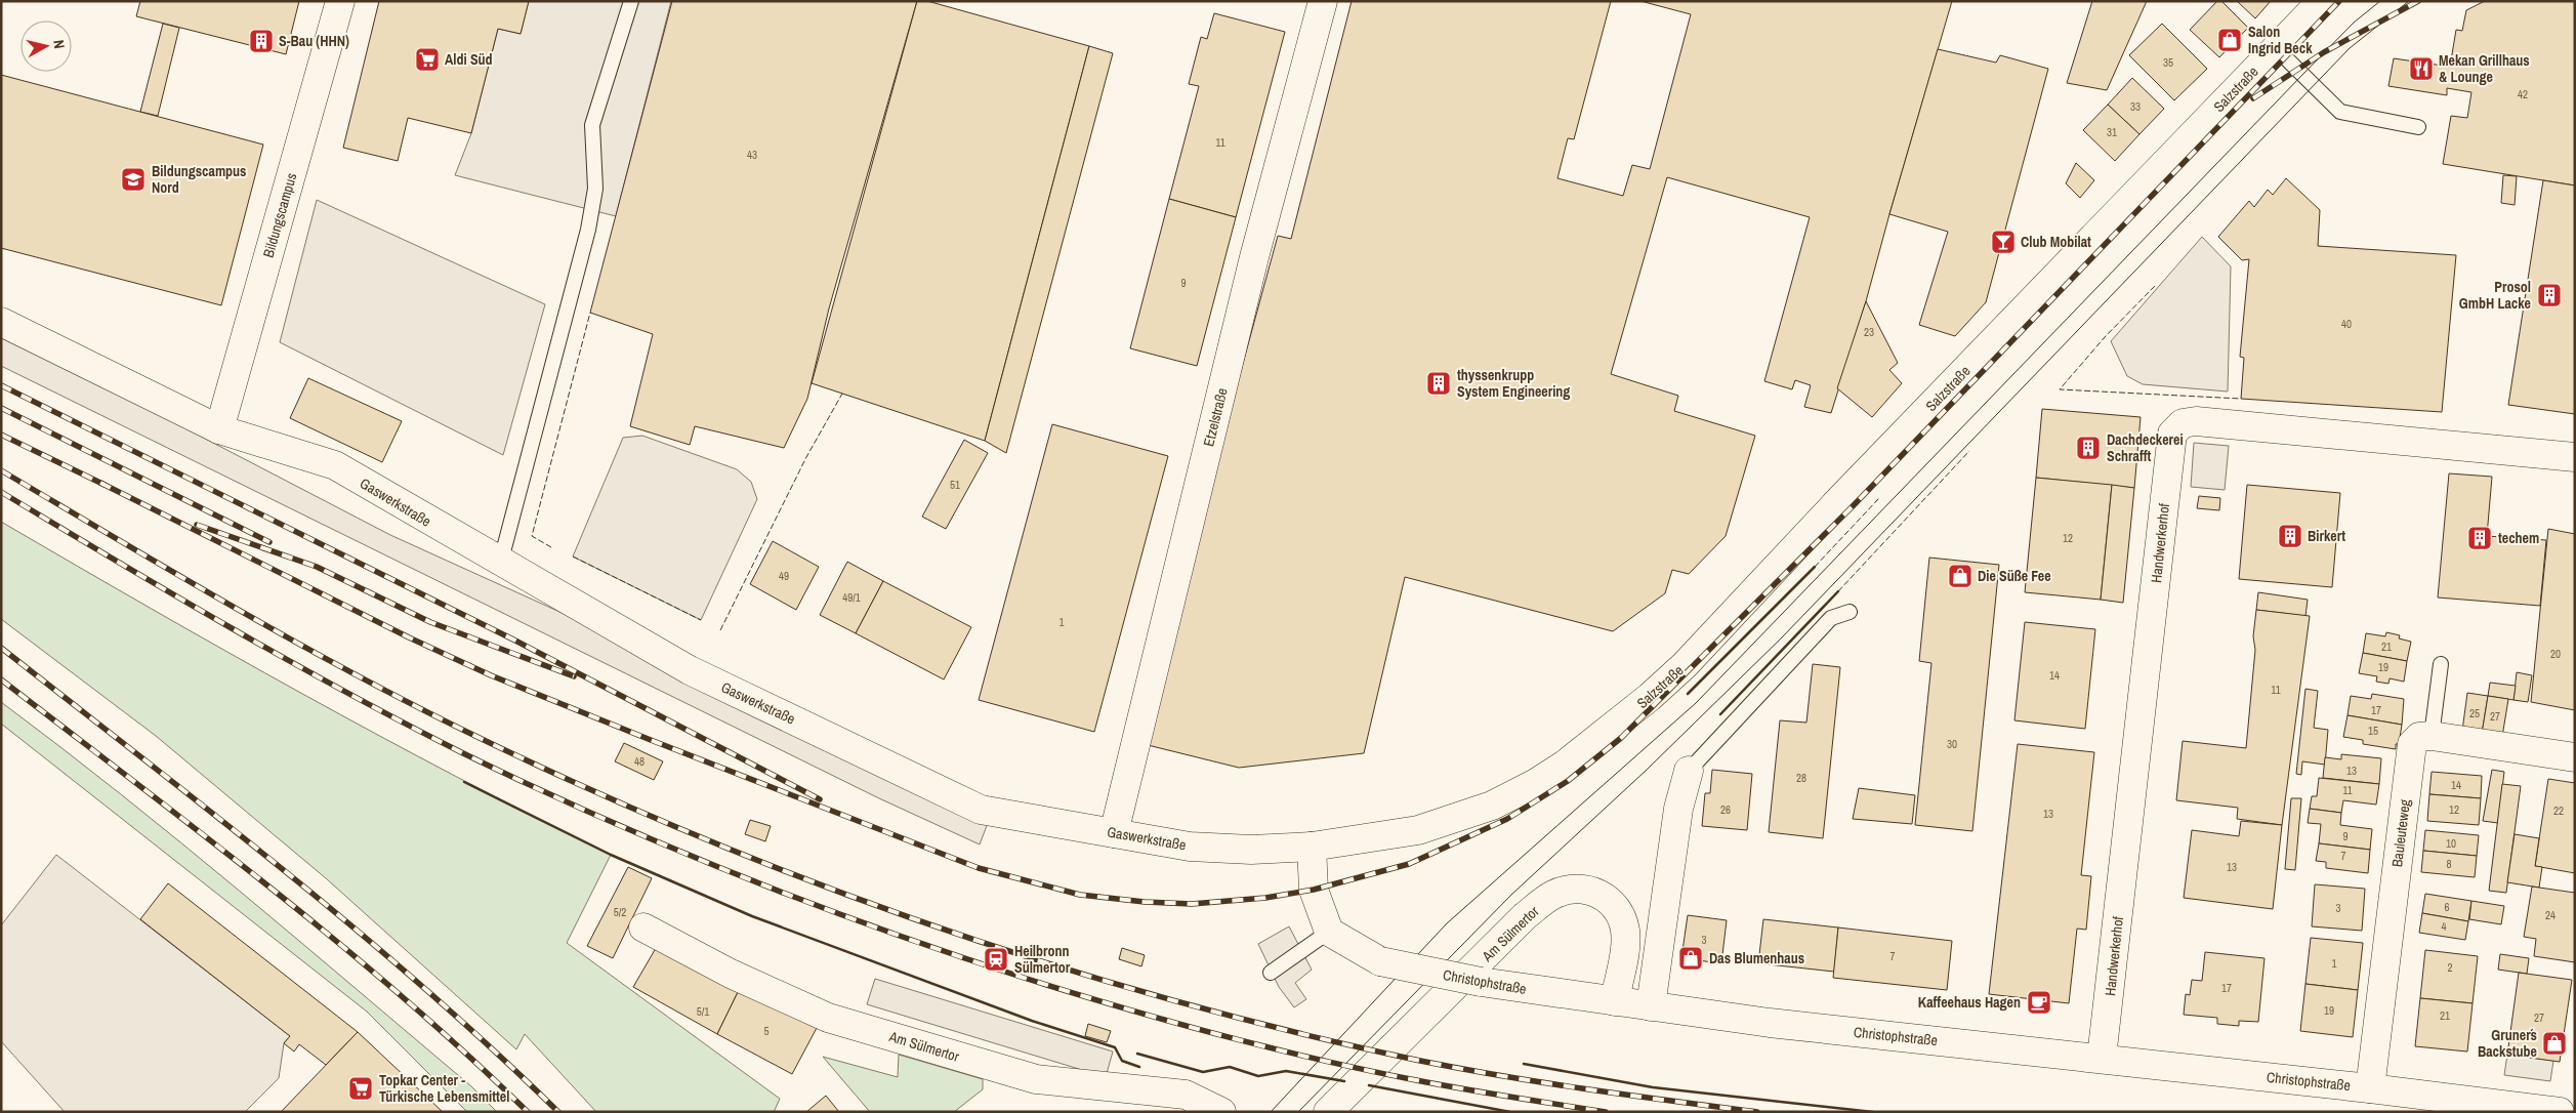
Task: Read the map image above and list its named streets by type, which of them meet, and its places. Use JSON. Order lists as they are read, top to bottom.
{
  "streets": {
    "street": [
      "Salzstraße",
      "Bildungscampus",
      "Etzelstraße",
      "Gaswerkstraße",
      "Handwerkerhof",
      "Bauleuteweg",
      "Am Sülmertor",
      "Christophstraße"
    ]
  },
  "crossings": [
    ["Salzstraße", "Gaswerkstraße"],
    ["Bildungscampus", "Gaswerkstraße"],
    ["Etzelstraße", "Gaswerkstraße"],
    ["Handwerkerhof", "Christophstraße"],
    ["Bauleuteweg", "Christophstraße"],
    ["Am Sülmertor", "Christophstraße"]
  ],
  "places": {
    "shop": [
      "Salon Ingrid Beck",
      "Die Süße Fee",
      "Das Blumenhaus",
      "Gruner´s Backstube"
    ],
    "building": [
      "S-Bau (HHN)",
      "Prosol GmbH Lacke",
      "thyssenkrupp System Engineering",
      "Dachdeckerei Schrafft",
      "Birkert",
      "techem"
    ],
    "supermarket": ["Aldi Süd", "Topkar Center - Türkische Lebensmittel"],
    "restaurant": ["Mekan Grillhaus & Lounge"],
    "school or university": ["Bildungscampus Nord"],
    "bar": ["Club Mobilat"],
    "station": ["Heilbronn Sülmertor"],
    "cafe": ["Kaffeehaus Hagen"]
  },
  "house_numbers": [
    "35",
    "42",
    "33",
    "31",
    "11",
    "43",
    "9",
    "40",
    "23",
    "51",
    "12",
    "49",
    "49/1",
    "1",
    "21",
    "20",
    "19",
    "14",
    "11",
    "17",
    "25",
    "27",
    "15",
    "30",
    "48",
    "13",
    "28",
    "14",
    "11",
    "26",
    "12",
    "22",
    "13",
    "9",
    "10",
    "7",
    "8",
    "13",
    "6",
    "3",
    "5/2",
    "24",
    "4",
    "3",
    "7",
    "1",
    "2",
    "17",
    "19",
    "5/1",
    "21",
    "27",
    "5"
  ],
  "north": "right"
}
